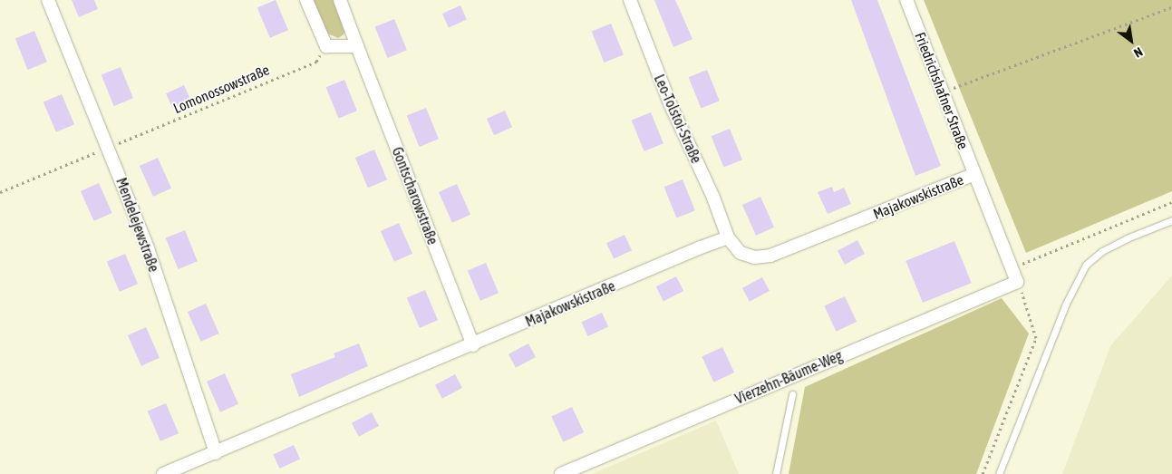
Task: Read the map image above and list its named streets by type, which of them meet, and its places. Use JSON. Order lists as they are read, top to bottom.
{
  "streets": {
    "street": [
      "Friedrichshafner Straße",
      "Leo-Tolstoi-Straße",
      "Gontscharowstraße",
      "Majakowskistraße",
      "Mendelejewstraße",
      "Vierzehn-Bäume-Weg"
    ],
    "path": ["Lomonossowstraße"]
  },
  "crossings": [
    ["Friedrichshafner Straße", "Majakowskistraße"],
    ["Friedrichshafner Straße", "Vierzehn-Bäume-Weg"],
    ["Leo-Tolstoi-Straße", "Majakowskistraße"],
    ["Gontscharowstraße", "Majakowskistraße"],
    ["Majakowskistraße", "Mendelejewstraße"]
  ],
  "north": "bottom right"
}
